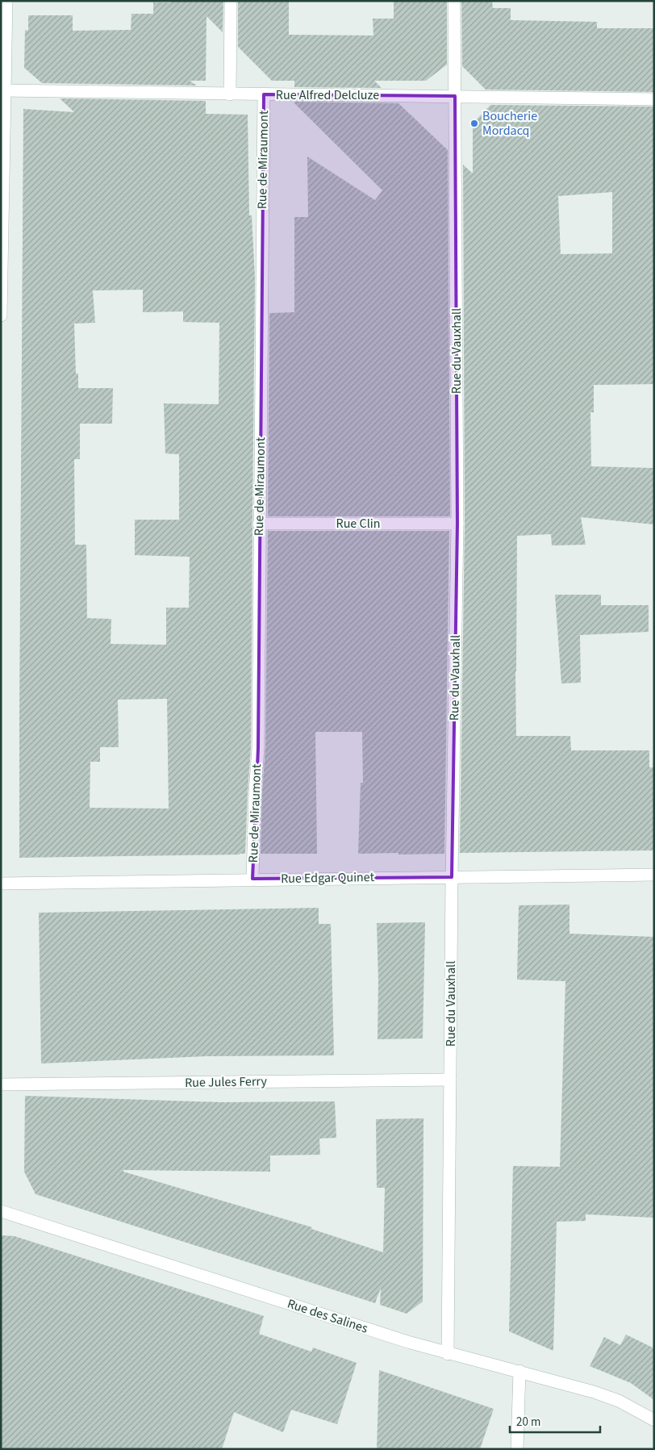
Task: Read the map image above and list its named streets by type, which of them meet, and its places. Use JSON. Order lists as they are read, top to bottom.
{
  "streets": {
    "street": [
      "Rue Alfred Delcluze",
      "Rue de Miraumont",
      "Rue du Vauxhall",
      "Rue Clin",
      "Rue Edgar Quinet",
      "Rue Jules Ferry",
      "Rue des Salines"
    ]
  },
  "crossings": [
    ["Rue Alfred Delcluze", "Rue de Miraumont"],
    ["Rue Alfred Delcluze", "Rue du Vauxhall"],
    ["Rue de Miraumont", "Rue Clin"],
    ["Rue de Miraumont", "Rue Edgar Quinet"],
    ["Rue du Vauxhall", "Rue Clin"],
    ["Rue du Vauxhall", "Rue Edgar Quinet"],
    ["Rue du Vauxhall", "Rue Jules Ferry"],
    ["Rue du Vauxhall", "Rue des Salines"]
  ],
  "places": ["Boucherie Mordacq"],
  "scale_bar": "20 m"
}
